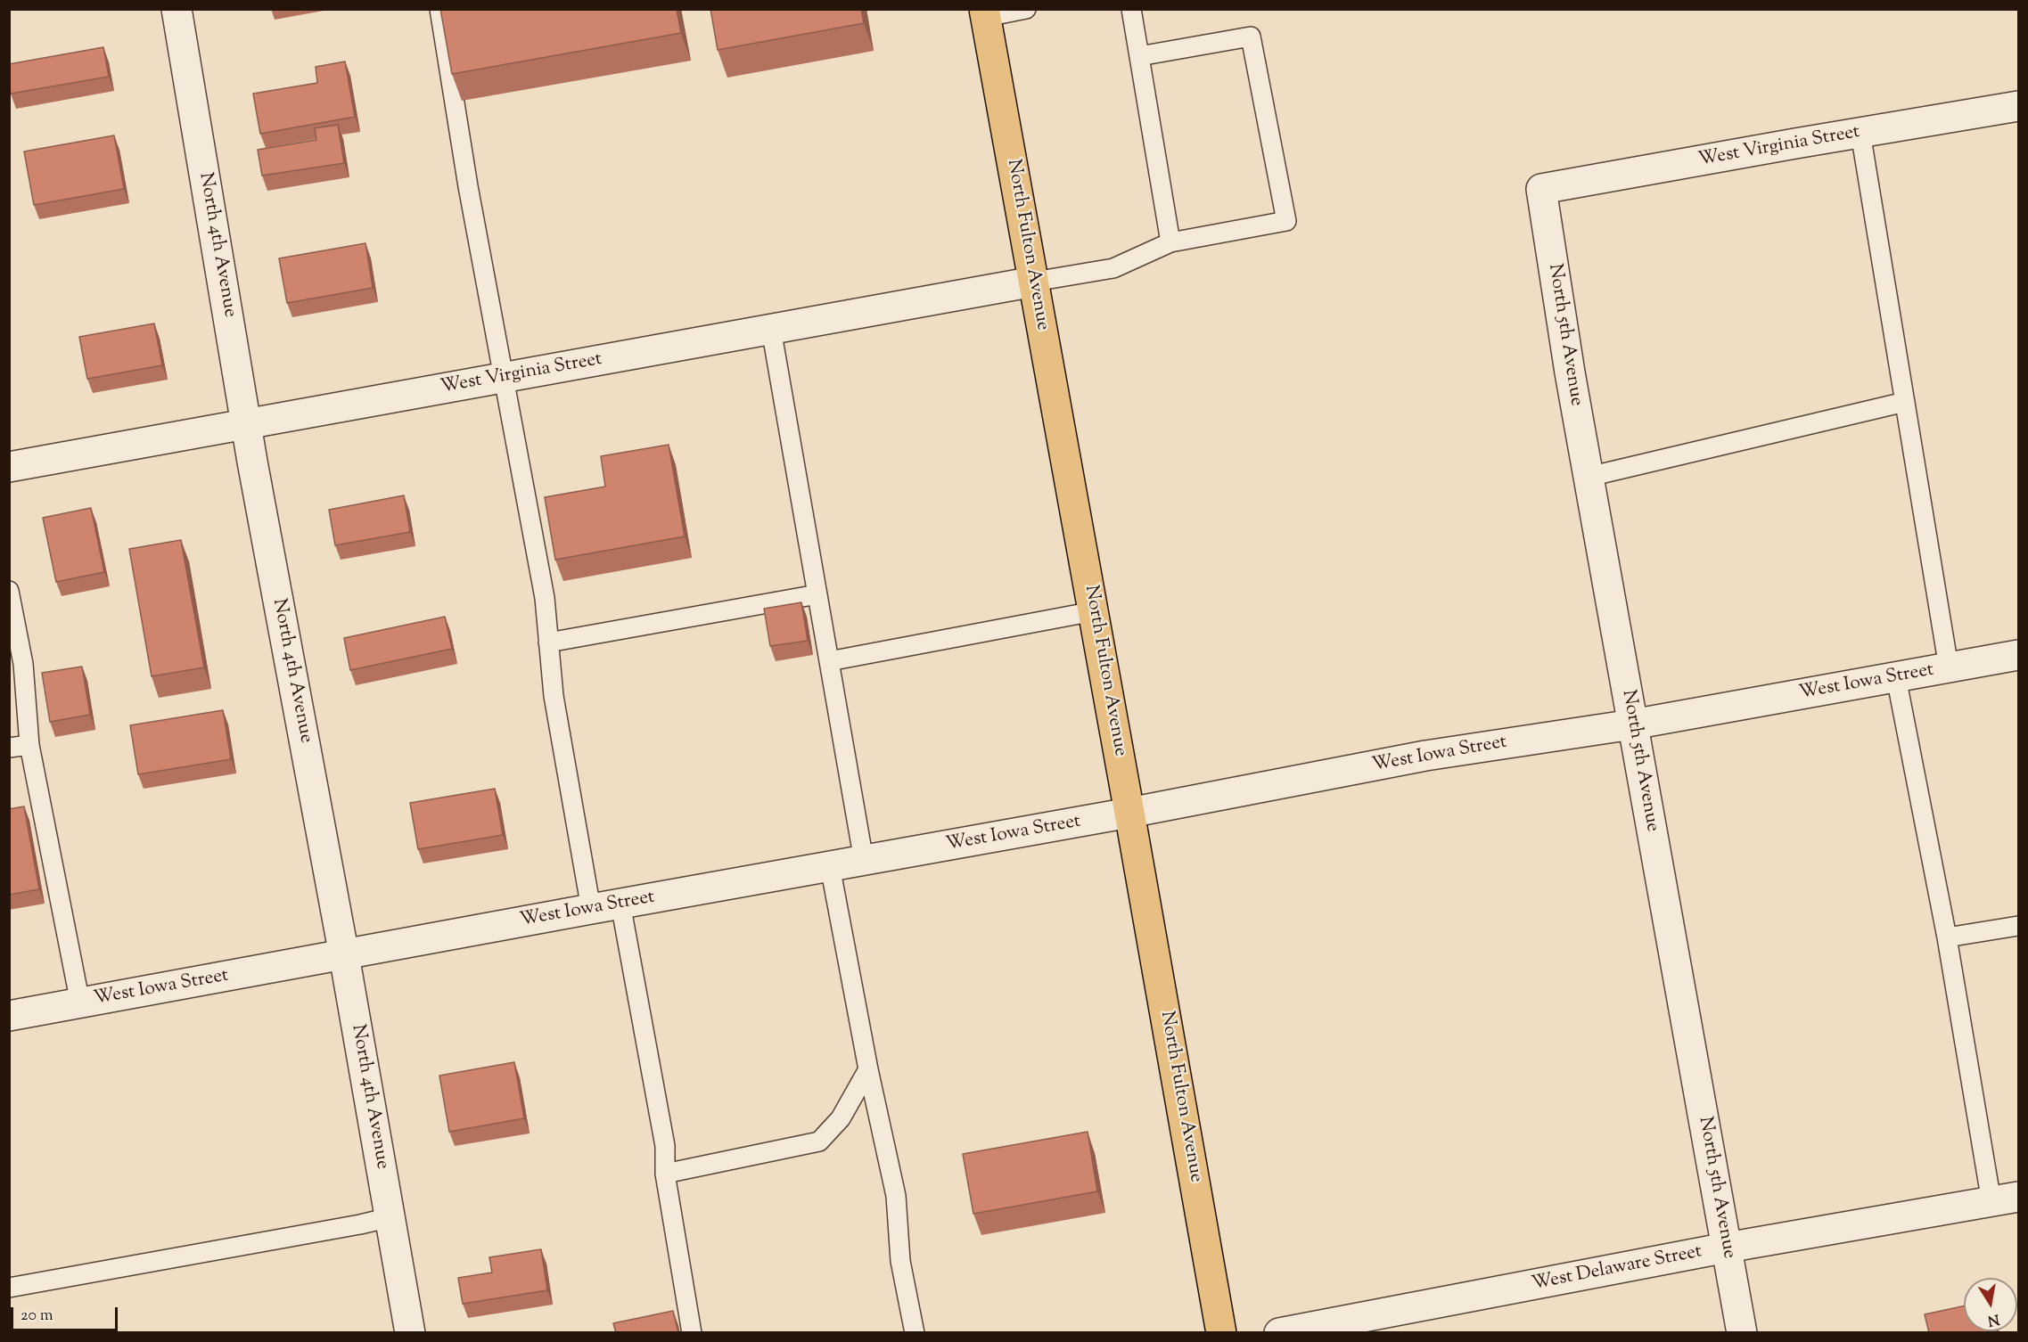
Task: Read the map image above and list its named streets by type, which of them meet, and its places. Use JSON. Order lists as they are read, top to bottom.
{
  "streets": {
    "main road": ["North Fulton Avenue"],
    "street": [
      "West Virginia Street",
      "North 4th Avenue",
      "North 5th Avenue",
      "West Iowa Street",
      "West Delaware Street"
    ]
  },
  "crossings": [
    ["West Virginia Street", "North 4th Avenue"],
    ["West Virginia Street", "North Fulton Avenue"],
    ["West Virginia Street", "North 5th Avenue"],
    ["North 4th Avenue", "West Iowa Street"],
    ["North Fulton Avenue", "West Iowa Street"],
    ["North 5th Avenue", "West Iowa Street"],
    ["North 5th Avenue", "West Delaware Street"]
  ],
  "scale_bar": "20 m",
  "north": "bottom"
}
